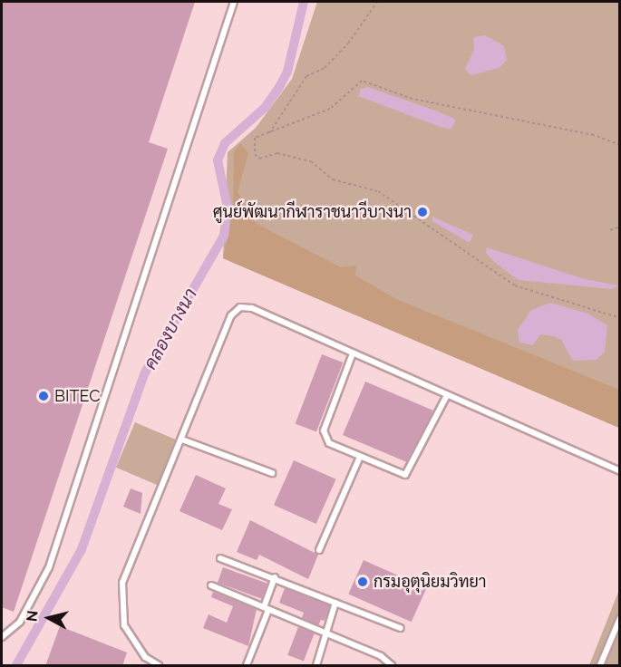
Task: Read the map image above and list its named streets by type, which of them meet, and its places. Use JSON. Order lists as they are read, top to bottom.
{
  "water": ["คลองบางนา"],
  "places": ["ศูนย์พัฒนากีฬาราชนาวีบางนา", "BITEC", "กรมอุตุนิยมวิทยา"],
  "north": "left"
}
